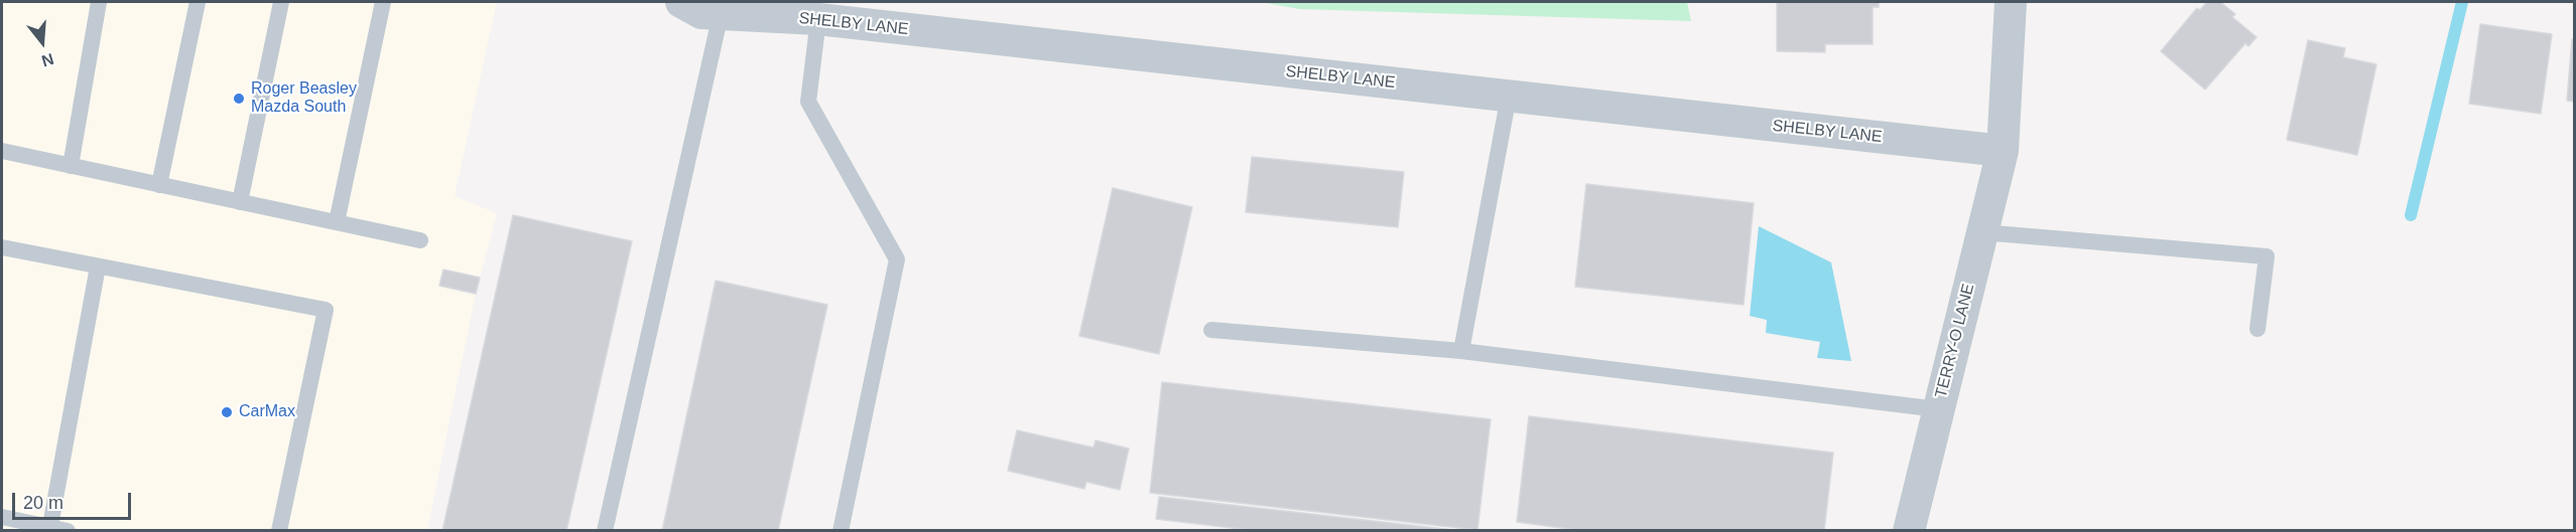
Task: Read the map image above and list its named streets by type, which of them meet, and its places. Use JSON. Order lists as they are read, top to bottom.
{
  "streets": {
    "street": ["SHELBY LANE", "TERRY-O LANE"]
  },
  "crossings": [
    ["SHELBY LANE", "TERRY-O LANE"]
  ],
  "places": ["Roger Beasley Mazda South", "CarMax"],
  "scale_bar": "20 m",
  "north": "bottom"
}
